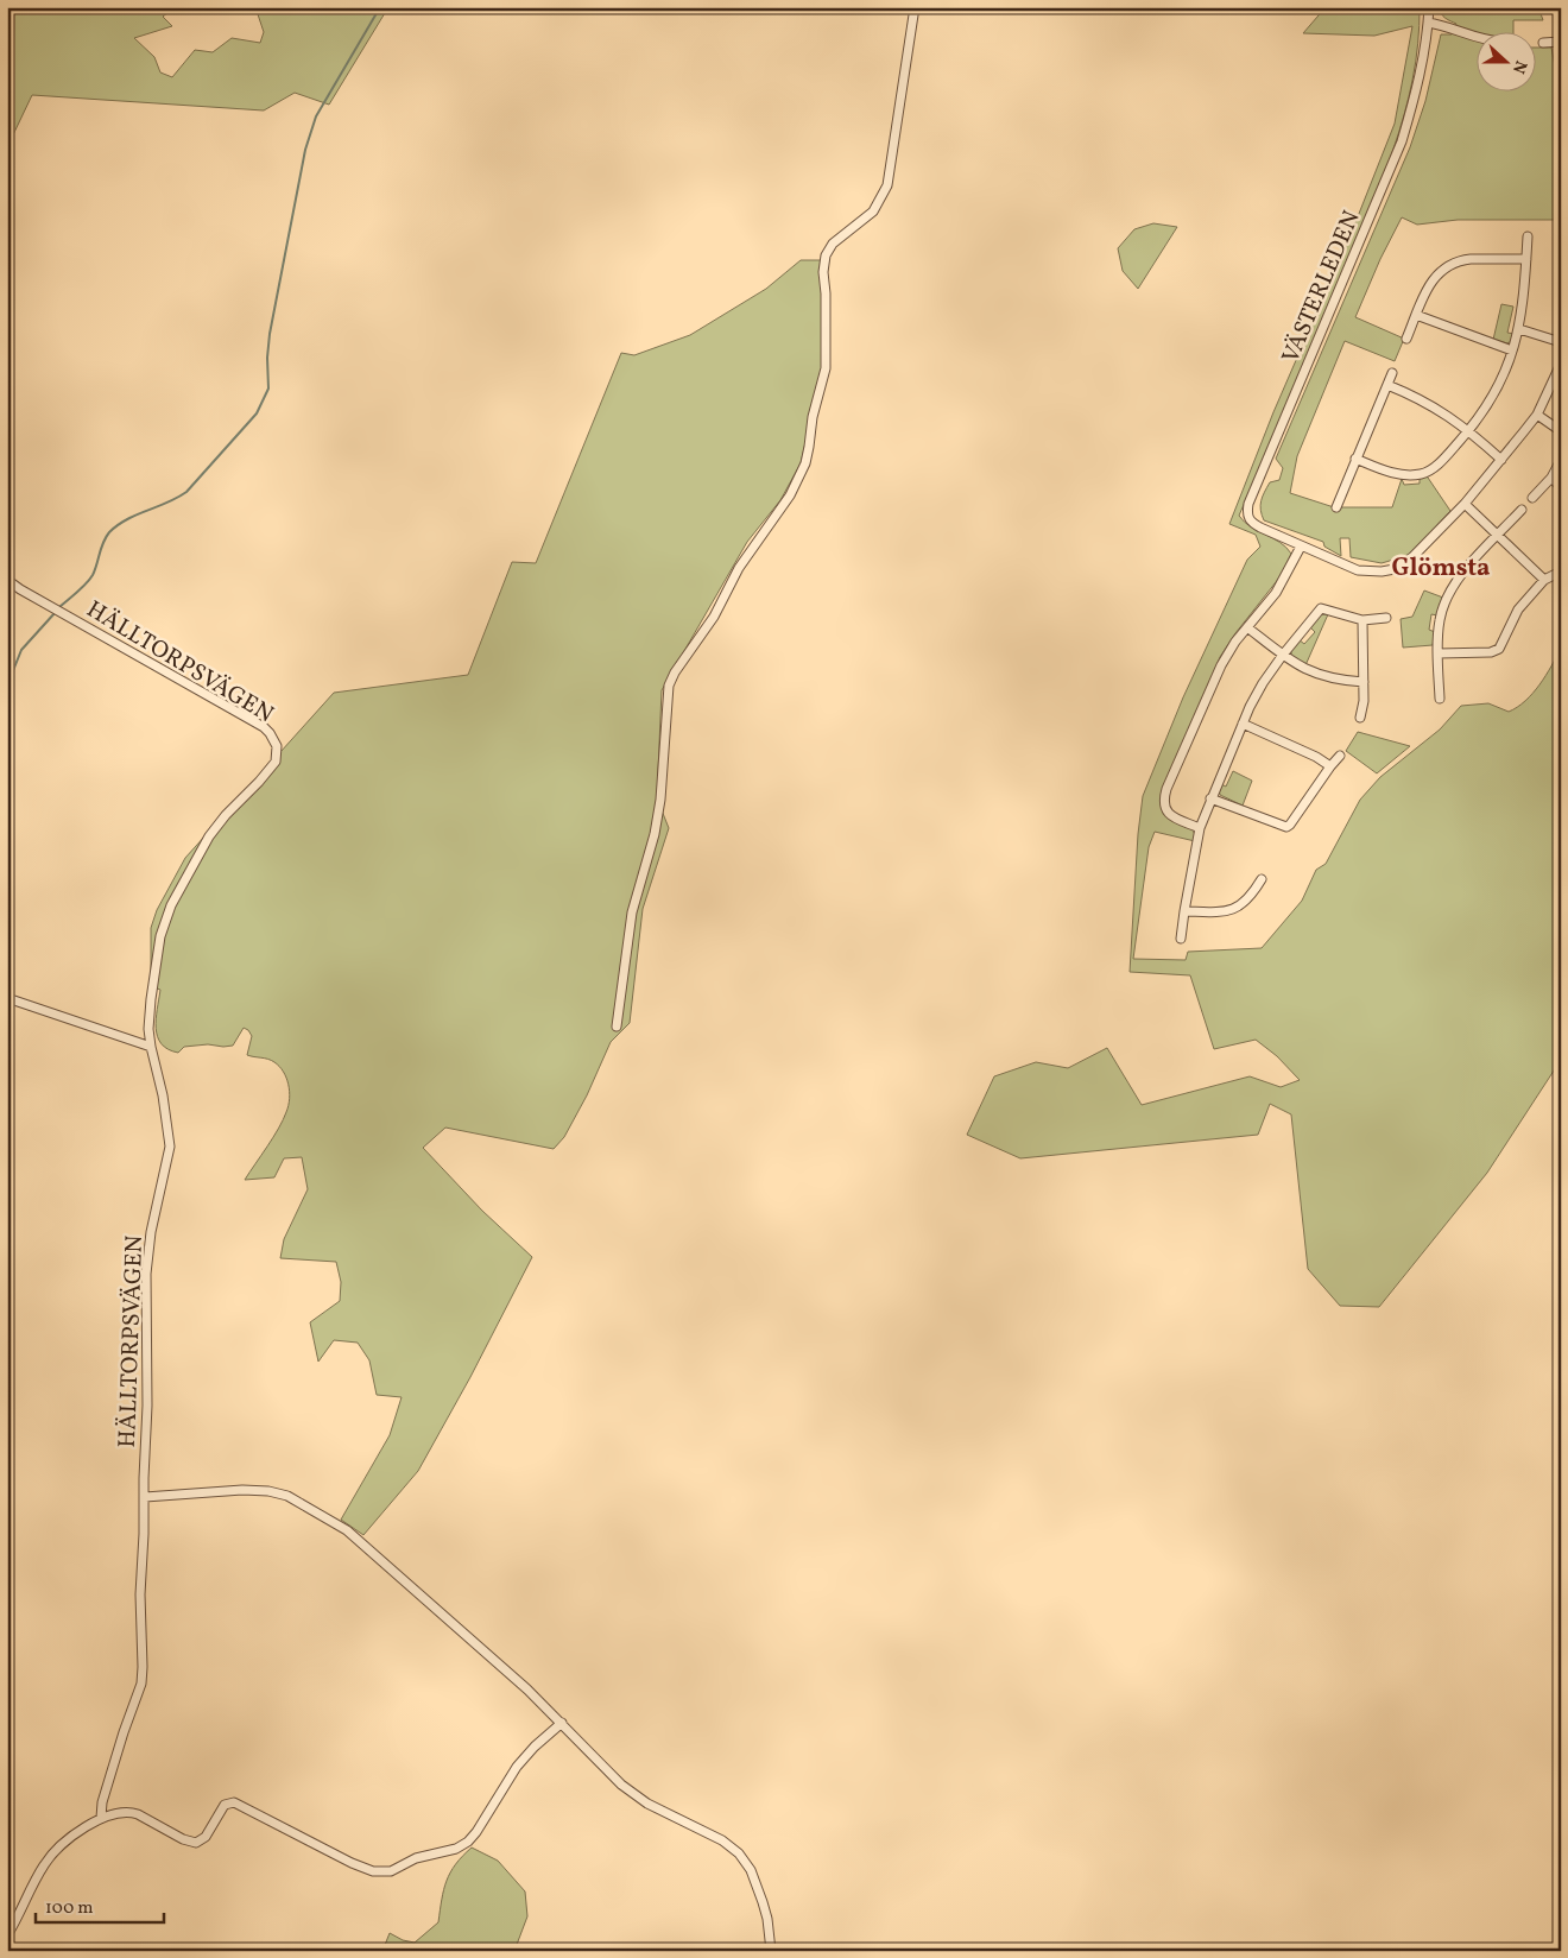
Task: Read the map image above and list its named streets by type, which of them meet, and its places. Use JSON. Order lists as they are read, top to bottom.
{
  "streets": {
    "street": ["VÄSTERLEDEN", "HÄLLTORPSVÄGEN"]
  },
  "districts": ["Glömsta"],
  "scale_bar": "100 m",
  "north": "right"
}
